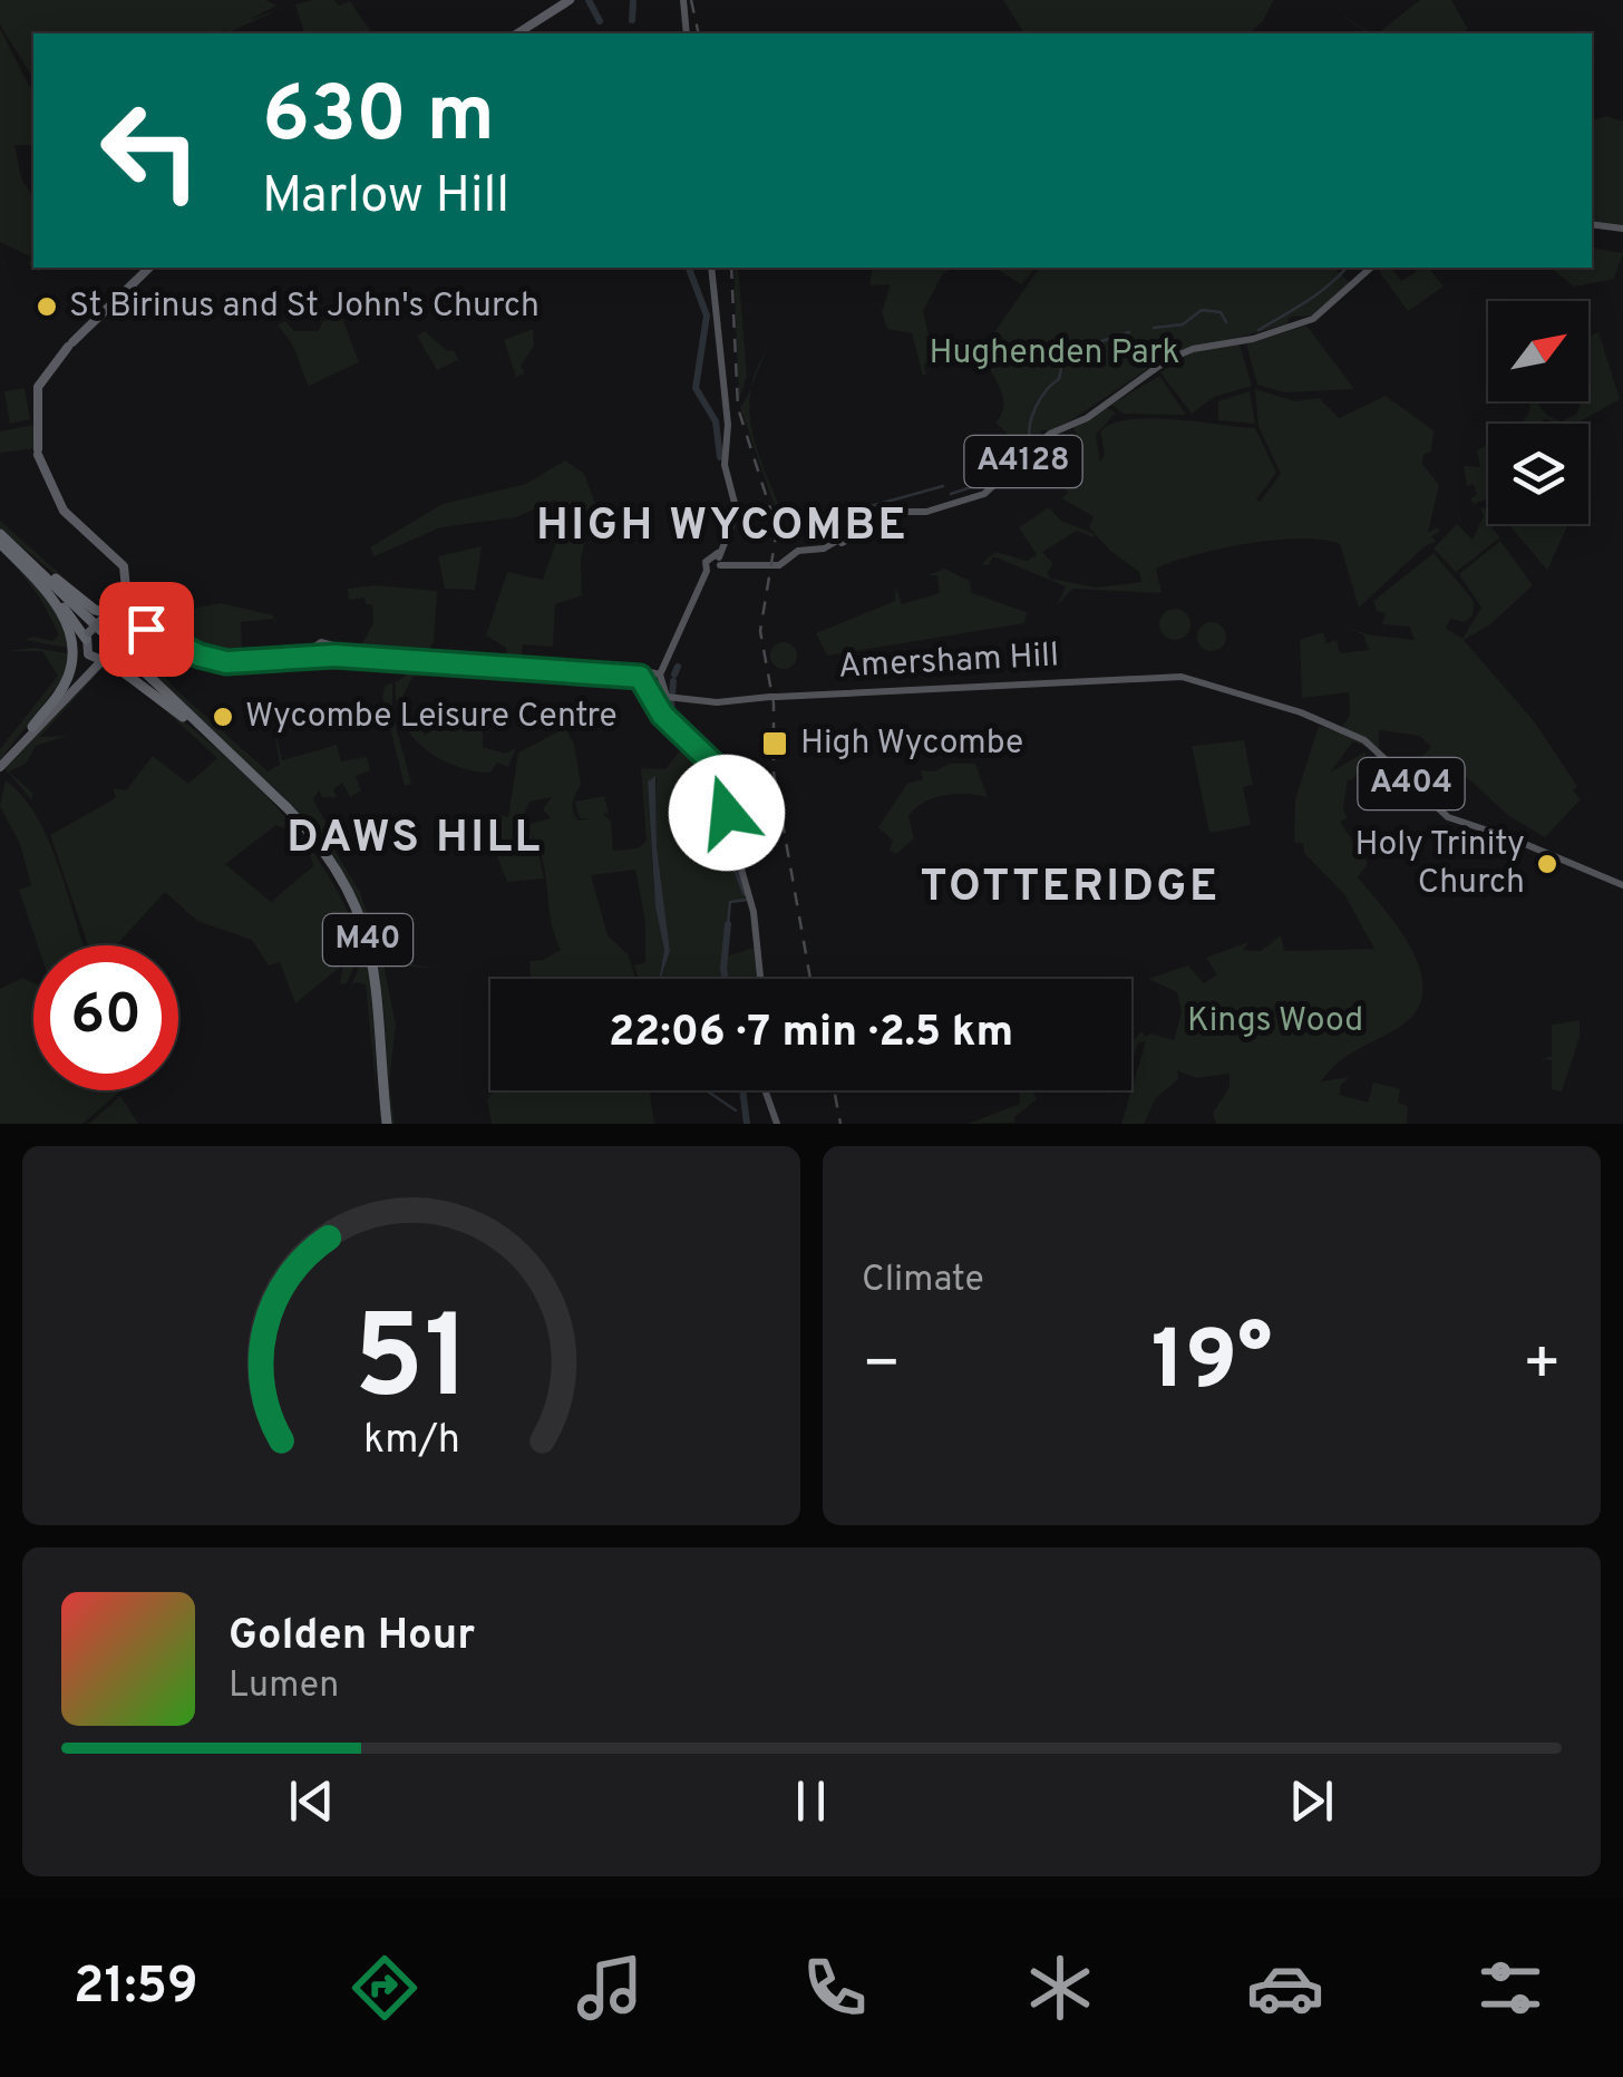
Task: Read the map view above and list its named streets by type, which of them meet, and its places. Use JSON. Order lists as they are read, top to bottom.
{
  "streets": {
    "highway": ["M40"],
    "main road": ["A4128", "Amersham Hill", "A404"]
  },
  "districts": ["HIGH WYCOMBE", "DAWS HILL", "TOTTERIDGE"],
  "parks": ["Hughenden Park", "Kings Wood"],
  "places": {
    "other": ["St Birinus and St John's Church", "Wycombe Leisure Centre", "Holy Trinity Church"],
    "transit": ["High Wycombe"]
  },
  "north": "top right",
  "page": {
    "turn": ["630 m", "Marlow Hill"],
    "limit": "60",
    "trip": "22:06 · 7 min · 2.5 km",
    "tile": "Climate",
    "heat": ["−", "19°", "+"],
    "song": ["Golden Hour", "Lumen"],
    "tabs": "21:59",
    "gauge": ["51", "km/h"]
  }
}
